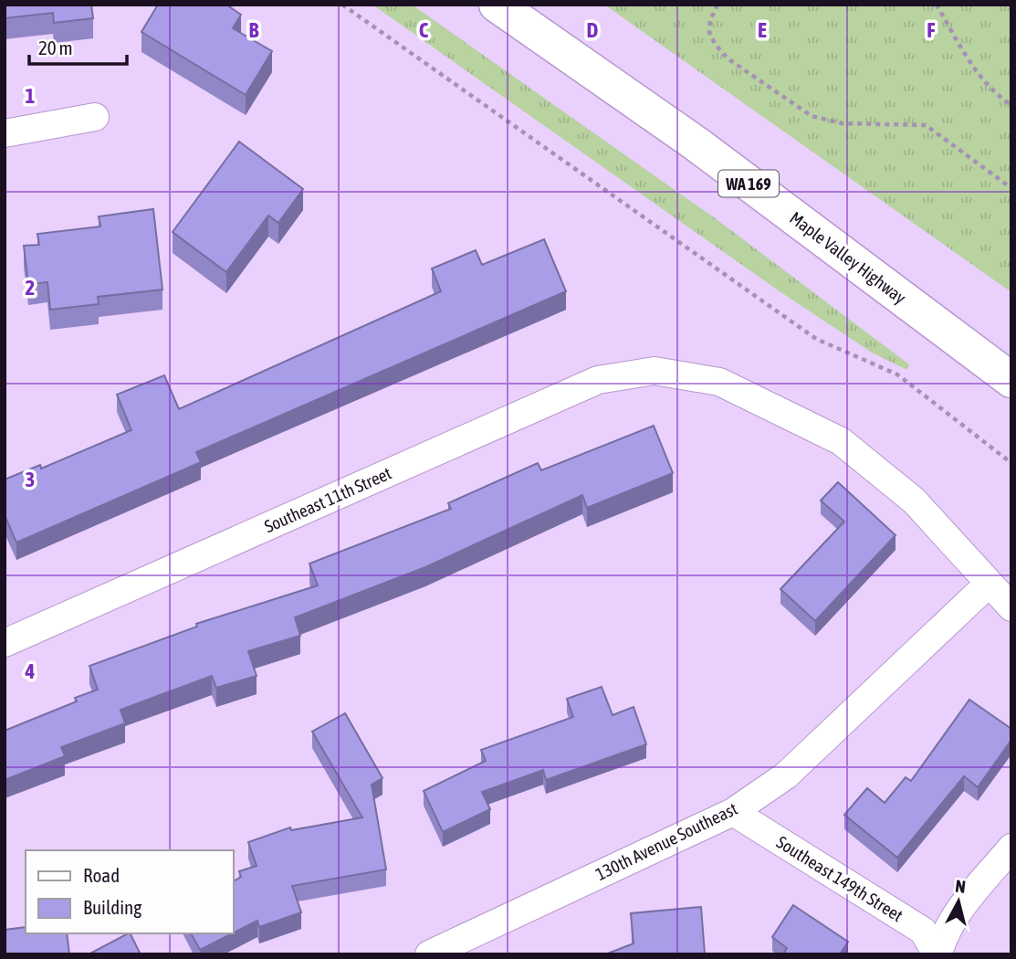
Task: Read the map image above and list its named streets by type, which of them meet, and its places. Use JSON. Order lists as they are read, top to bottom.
{
  "streets": {
    "main road": ["WA 169", "Maple Valley Highway"],
    "street": ["Southeast 11th Street", "130th Avenue Southeast", "Southeast 149th Street"]
  },
  "crossings": [
    ["Southeast 11th Street", "130th Avenue Southeast"],
    ["130th Avenue Southeast", "Southeast 149th Street"]
  ],
  "legend": ["Road", "Building"],
  "scale_bar": "20 m",
  "north": "top",
  "grid": {
    "columns": [
      "B",
      "C",
      "D",
      "E",
      "F"
    ],
    "rows": [
      "1",
      "2",
      "3",
      "4"
    ]
  }
}
